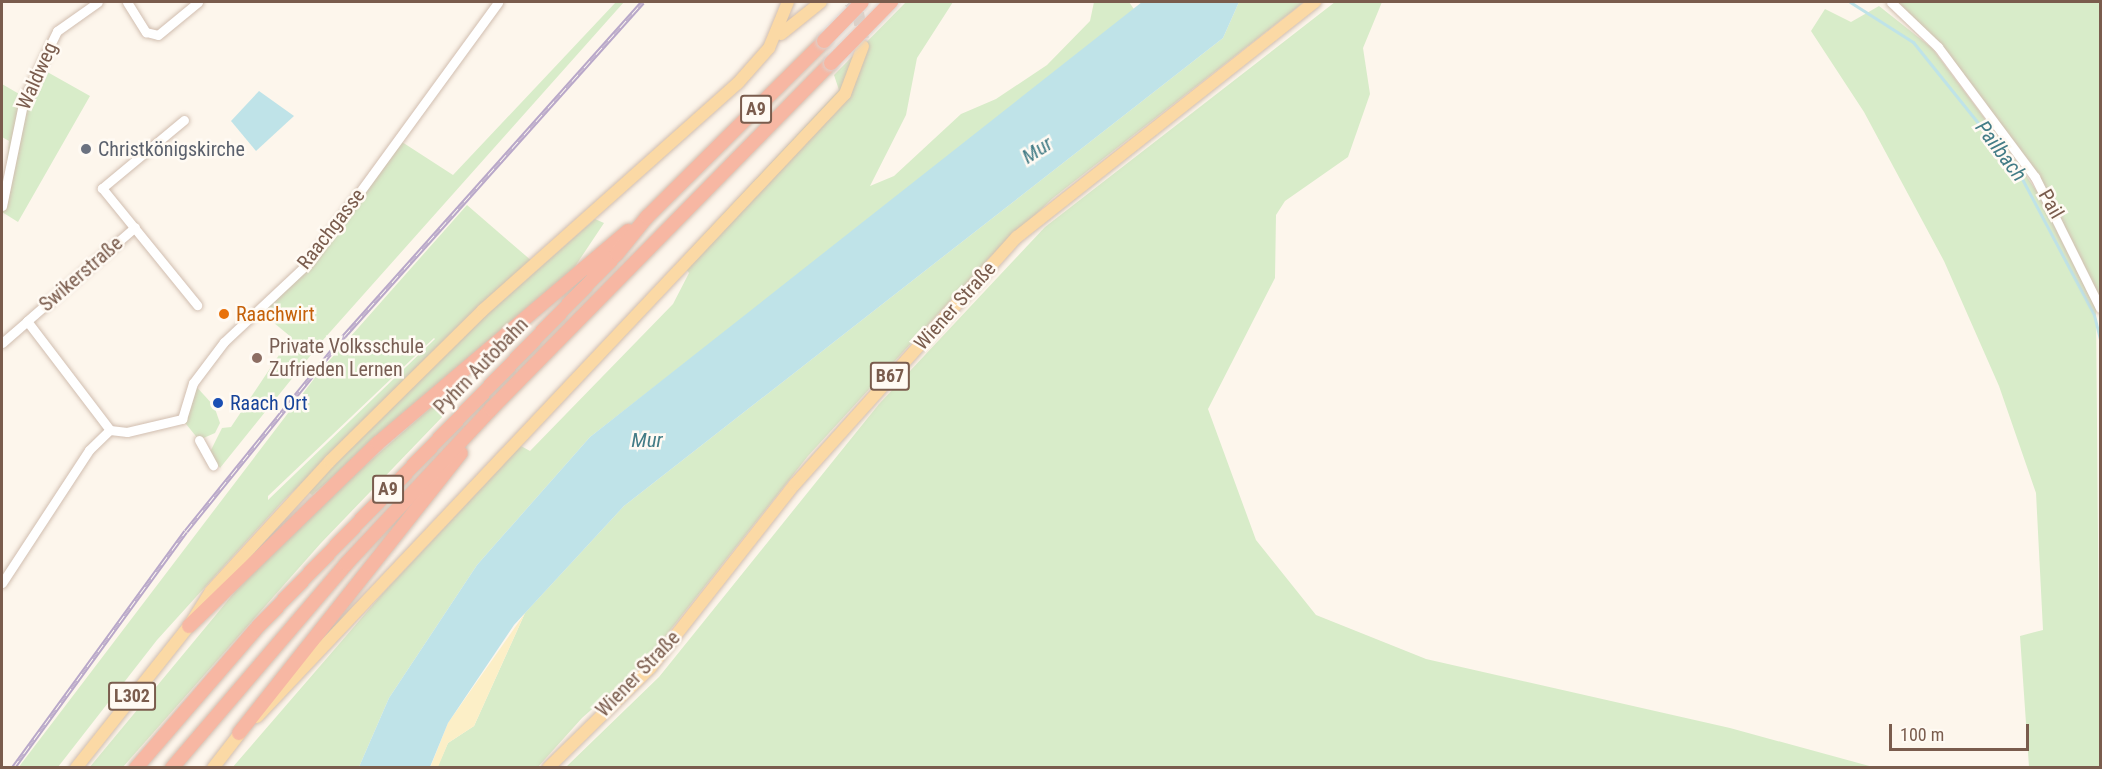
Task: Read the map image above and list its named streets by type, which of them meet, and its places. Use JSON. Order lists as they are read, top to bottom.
{
  "streets": {
    "highway": ["A9", "Pyhrn Autobahn"],
    "main road": ["Wiener Straße", "B67", "L302"],
    "street": [
      "Waldweg",
      "Pail",
      "Raachgasse",
      "Swikerstraße"
    ]
  },
  "crossings": [
    ["Raachgasse", "Swikerstraße"]
  ],
  "water": ["Mur", "Pailbach"],
  "places": [
    "Christkönigskirche",
    "Raachwirt",
    "Private Volksschule Zufrieden Lernen",
    "Raach Ort"
  ],
  "scale_bar": "100 m"
}
